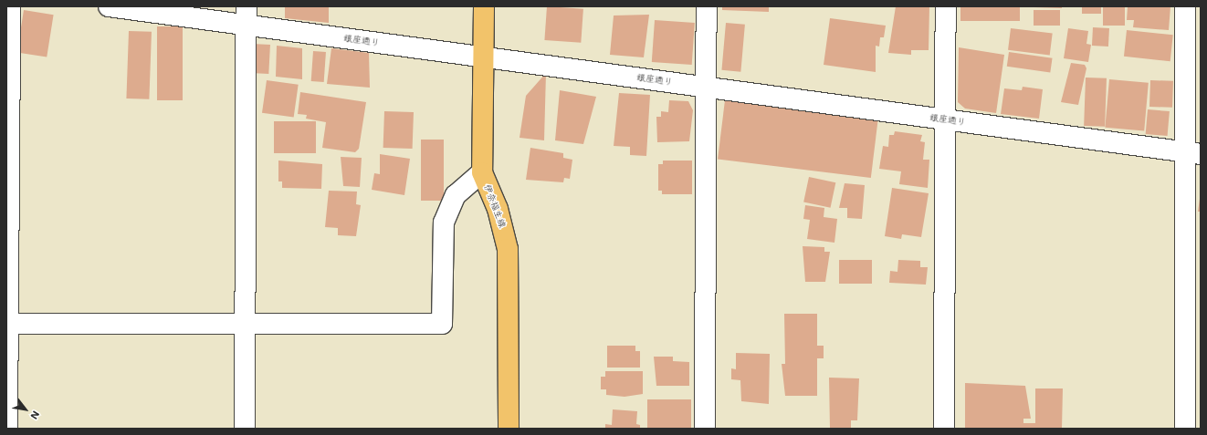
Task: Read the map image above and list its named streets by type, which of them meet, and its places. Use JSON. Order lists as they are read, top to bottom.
{
  "streets": {
    "main road": ["伊奈福生線"],
    "street": ["銀座通り"]
  },
  "crossings": [
    ["銀座通り", "伊奈福生線"]
  ],
  "north": "bottom right"
}
